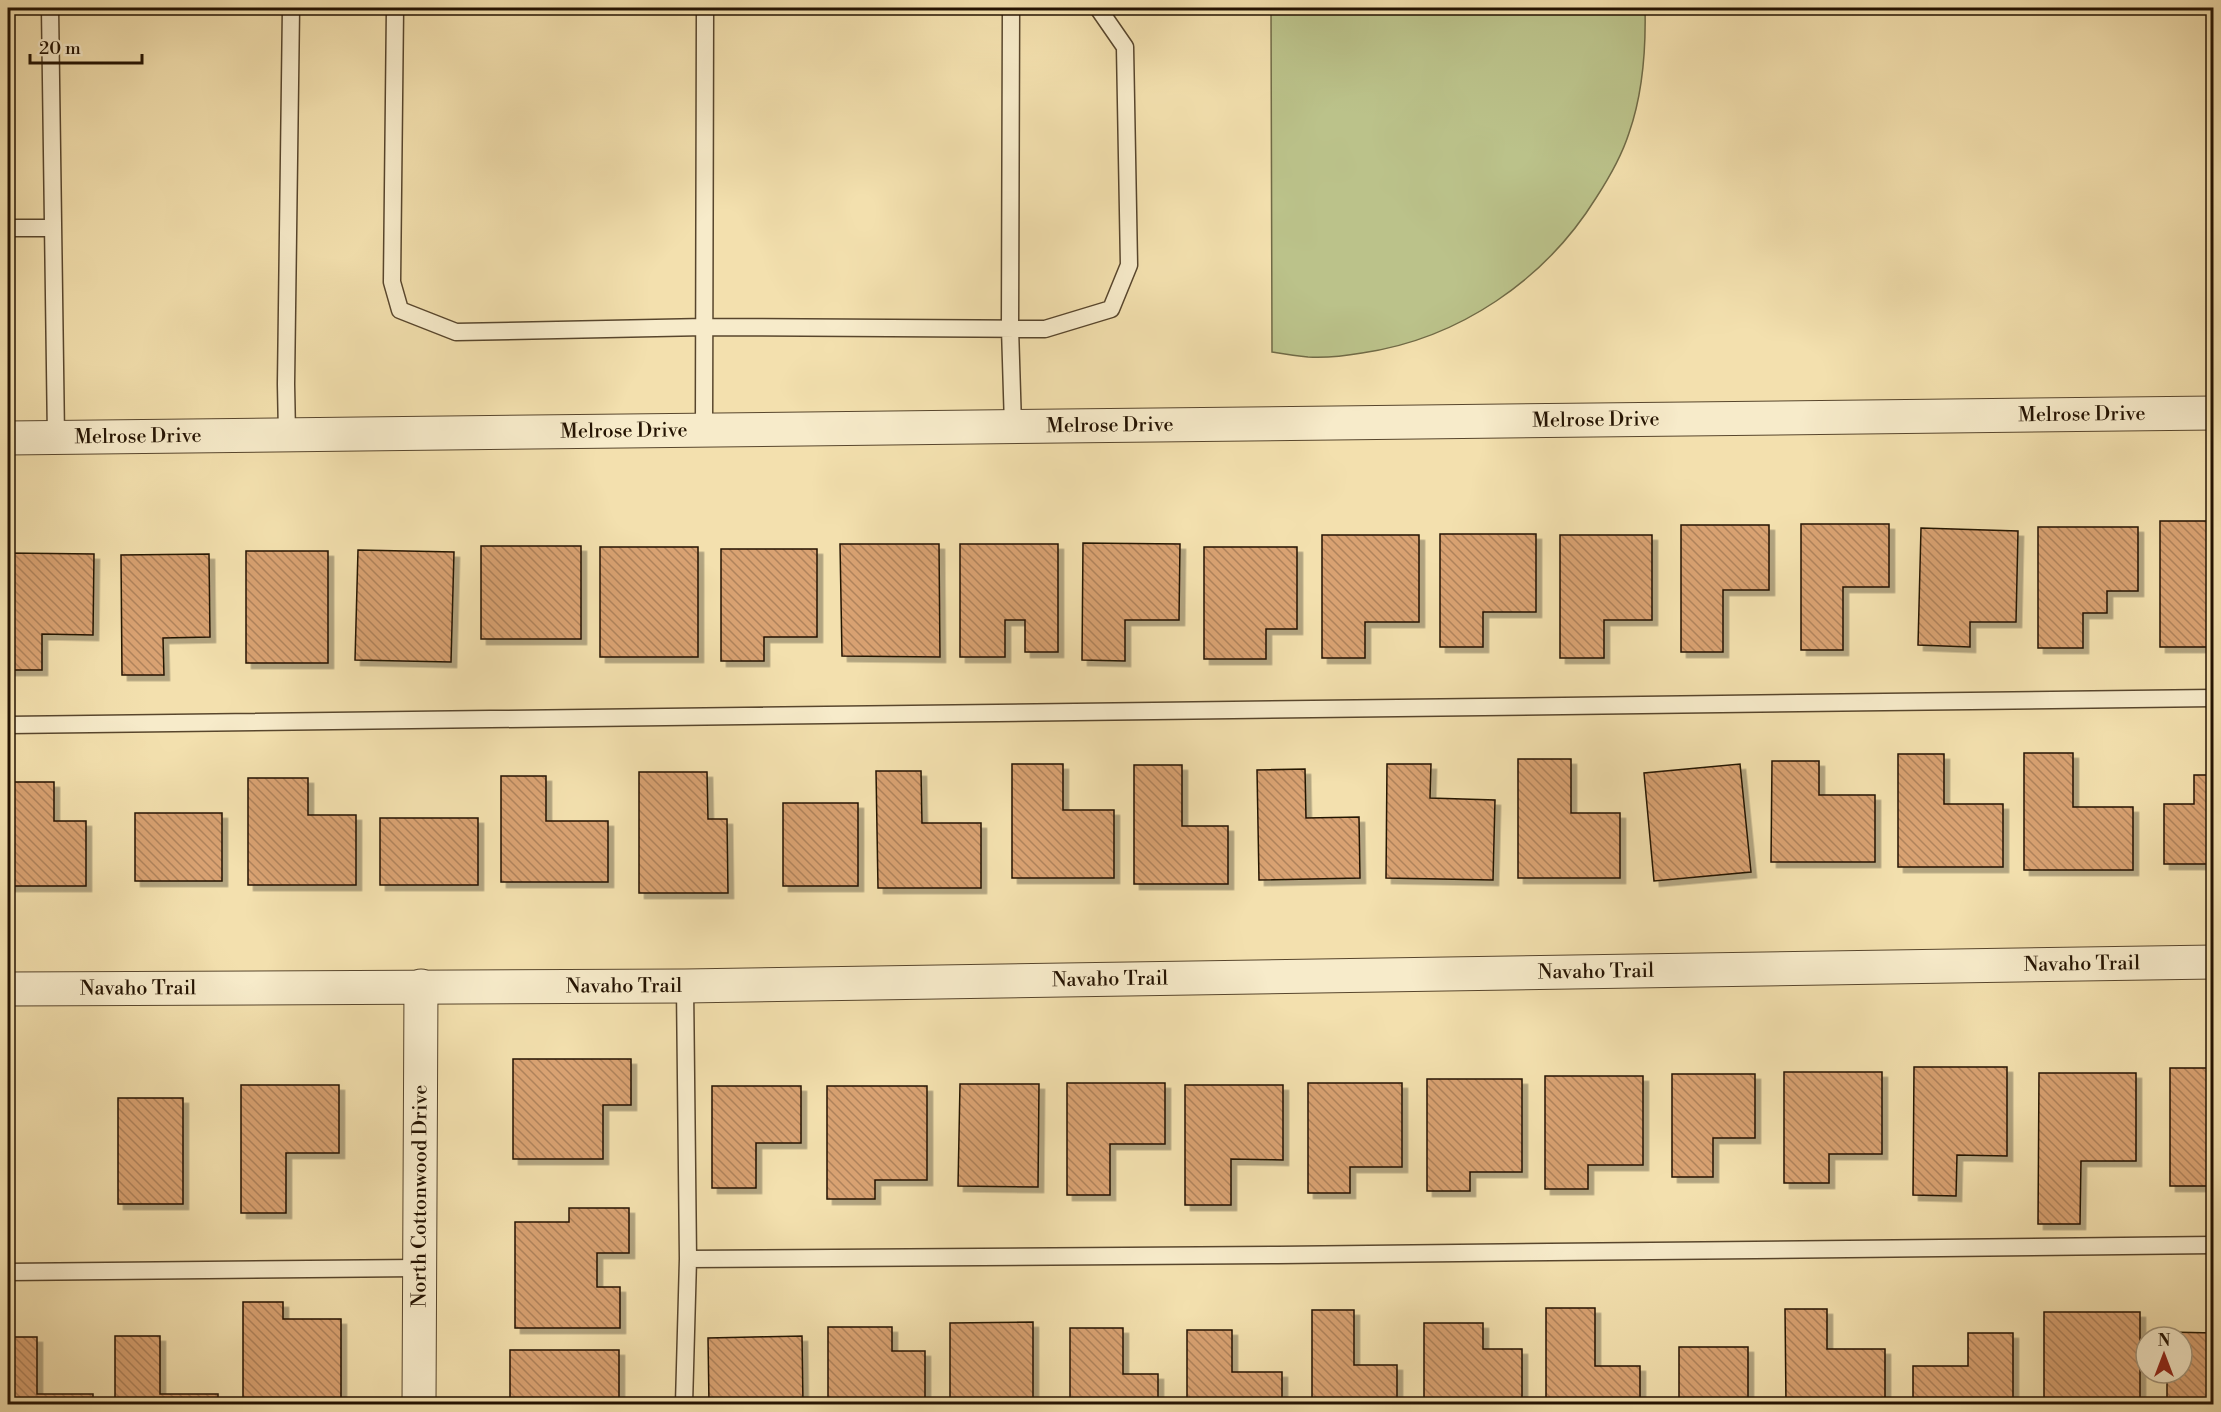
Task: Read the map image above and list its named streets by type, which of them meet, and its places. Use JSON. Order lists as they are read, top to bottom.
{
  "streets": {
    "street": ["Melrose Drive", "Navaho Trail", "North Cottonwood Drive"]
  },
  "crossings": [
    ["Navaho Trail", "North Cottonwood Drive"]
  ],
  "scale_bar": "20 m",
  "north": "top"
}
